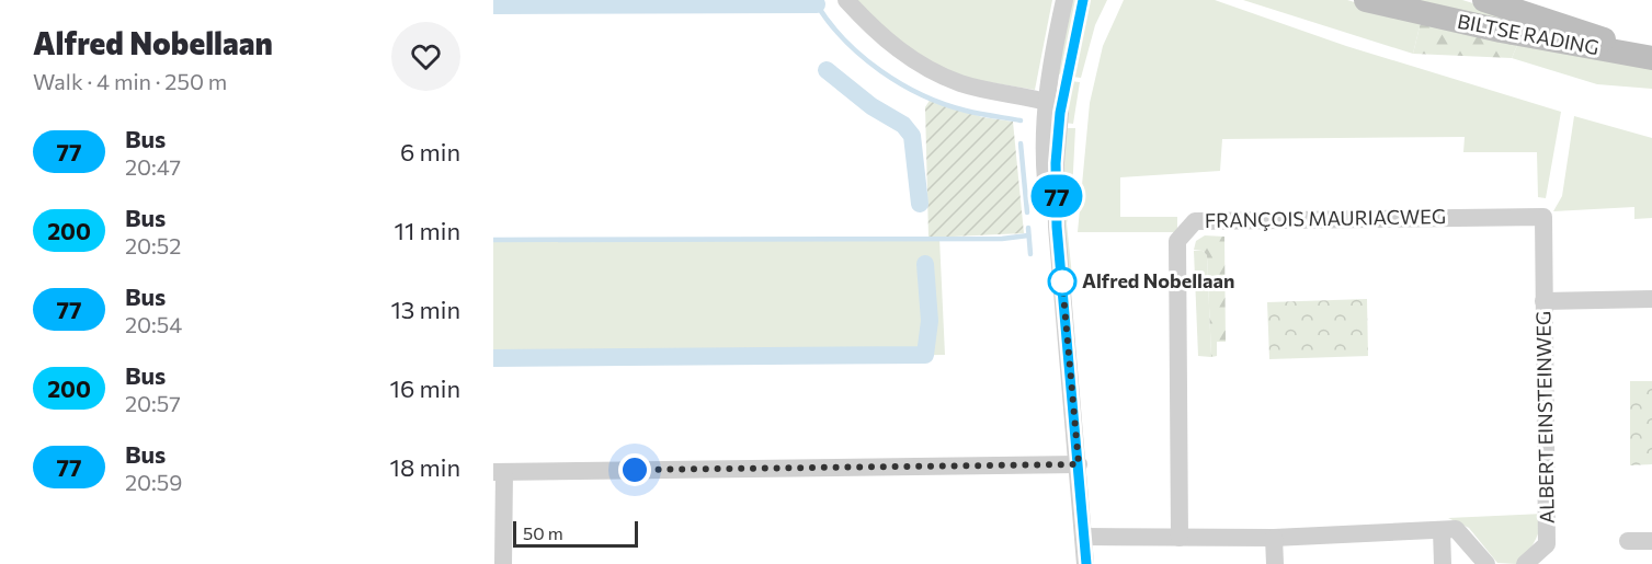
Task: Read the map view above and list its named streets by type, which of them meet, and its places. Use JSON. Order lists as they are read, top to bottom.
{
  "streets": {
    "main road": ["BILTSE RADING"],
    "street": ["FRANÇOIS MAURIACWEG", "ALBERT EINSTEINWEG"]
  },
  "crossings": [
    ["FRANÇOIS MAURIACWEG", "ALBERT EINSTEINWEG"]
  ],
  "places": ["Alfred Nobellaan"],
  "lines": ["bus line 77"],
  "scale_bar": "50 m",
  "page": {
    "heading": ["Alfred Nobellaan", "Walk · 4 min · 250 m"],
    "on_map": "77",
    "list": [
      {
        "mark": "77",
        "name": "Bus",
        "note": "20:47",
        "value": "6 min"
      },
      {
        "mark": "200",
        "name": "Bus",
        "note": "20:52",
        "value": "11 min"
      },
      {
        "mark": "77",
        "name": "Bus",
        "note": "20:54",
        "value": "13 min"
      },
      {
        "mark": "200",
        "name": "Bus",
        "note": "20:57",
        "value": "16 min"
      },
      {
        "mark": "77",
        "name": "Bus",
        "note": "20:59",
        "value": "18 min"
      }
    ],
    "scale": "50 m"
  }
}
